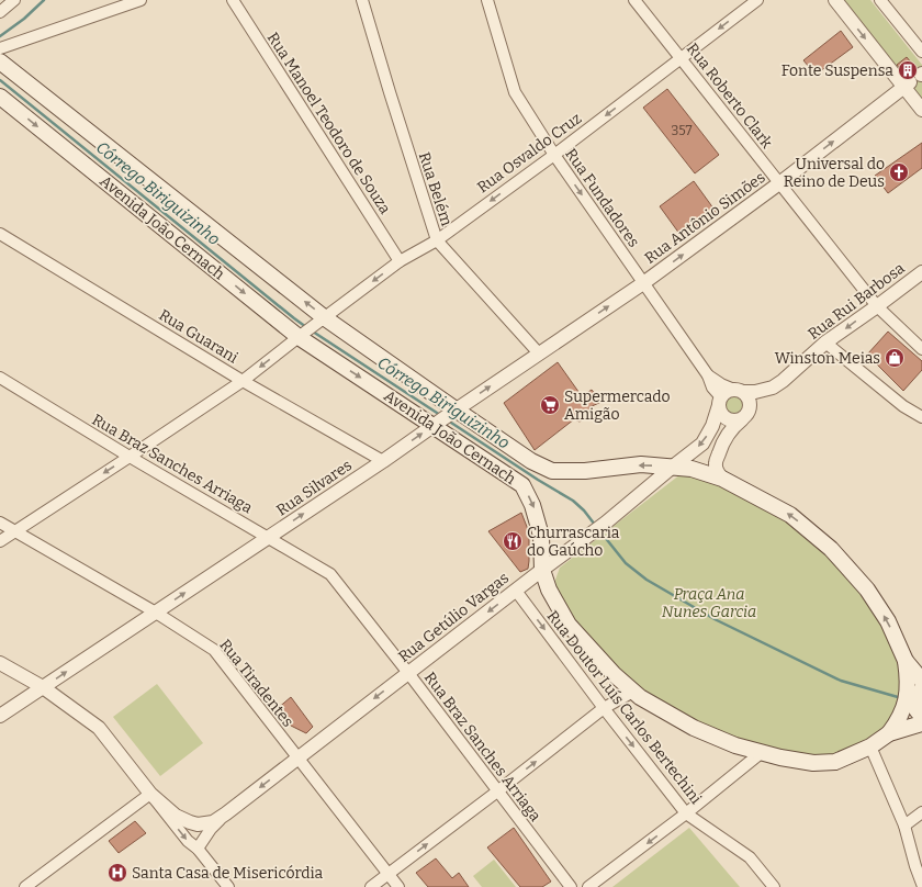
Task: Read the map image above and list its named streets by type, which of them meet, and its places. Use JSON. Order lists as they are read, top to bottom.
{
  "streets": {
    "main road": ["Avenida João Cernach"],
    "street": [
      "Rua Roberto Clark",
      "Rua Manoel Teodoro de Souza",
      "Rua Osvaldo Cruz",
      "Rua Belém",
      "Rua Fundadores",
      "Rua Antônio Simões",
      "Rua Rui Barbosa",
      "Rua Guarani",
      "Rua Braz Sanches Arriaga",
      "Rua Silvares",
      "Rua Getúlio Vargas",
      "Rua Tiradentes",
      "Rua Doutor Luís Carlos Bertechini"
    ]
  },
  "crossings": [
    ["Rua Roberto Clark", "Rua Osvaldo Cruz"],
    ["Rua Roberto Clark", "Rua Antônio Simões"],
    ["Rua Roberto Clark", "Rua Rui Barbosa"],
    ["Rua Manoel Teodoro de Souza", "Rua Osvaldo Cruz"],
    ["Rua Osvaldo Cruz", "Rua Belém"],
    ["Rua Osvaldo Cruz", "Rua Fundadores"],
    ["Rua Osvaldo Cruz", "Avenida João Cernach"],
    ["Rua Osvaldo Cruz", "Rua Guarani"],
    ["Rua Osvaldo Cruz", "Rua Braz Sanches Arriaga"],
    ["Rua Osvaldo Cruz", "Rua Tiradentes"],
    ["Rua Belém", "Rua Silvares"],
    ["Rua Fundadores", "Rua Antônio Simões"],
    ["Rua Fundadores", "Rua Rui Barbosa"],
    ["Rua Fundadores", "Rua Silvares"],
    ["Rua Fundadores", "Rua Getúlio Vargas"],
    ["Rua Antônio Simões", "Rua Silvares"],
    ["Avenida João Cernach", "Rua Silvares"],
    ["Avenida João Cernach", "Rua Getúlio Vargas"],
    ["Rua Rui Barbosa", "Rua Getúlio Vargas"],
    ["Rua Guarani", "Rua Silvares"],
    ["Rua Braz Sanches Arriaga", "Rua Silvares"],
    ["Rua Braz Sanches Arriaga", "Rua Getúlio Vargas"],
    ["Rua Silvares", "Rua Tiradentes"],
    ["Rua Getúlio Vargas", "Rua Tiradentes"],
    ["Rua Getúlio Vargas", "Rua Doutor Luís Carlos Bertechini"]
  ],
  "one_way": [
    "Rua Osvaldo Cruz",
    "Rua Antônio Simões",
    "Rua Silvares",
    "Rua Getúlio Vargas",
    "Rua Doutor Luís Carlos Bertechini"
  ],
  "water": ["Córrego Biriguizinho"],
  "parks": ["Praça Ana Nunes Garcia"],
  "places": {
    "building": ["Fonte Suspensa"],
    "church": ["Universal do Reino de Deus"],
    "shop": ["Winston Meias"],
    "supermarket": ["Supermercado Amigão"],
    "restaurant": ["Churrascaria do Gaúcho"],
    "hospital": ["Santa Casa de Misericórdia"]
  },
  "house_numbers": ["357"]
}
